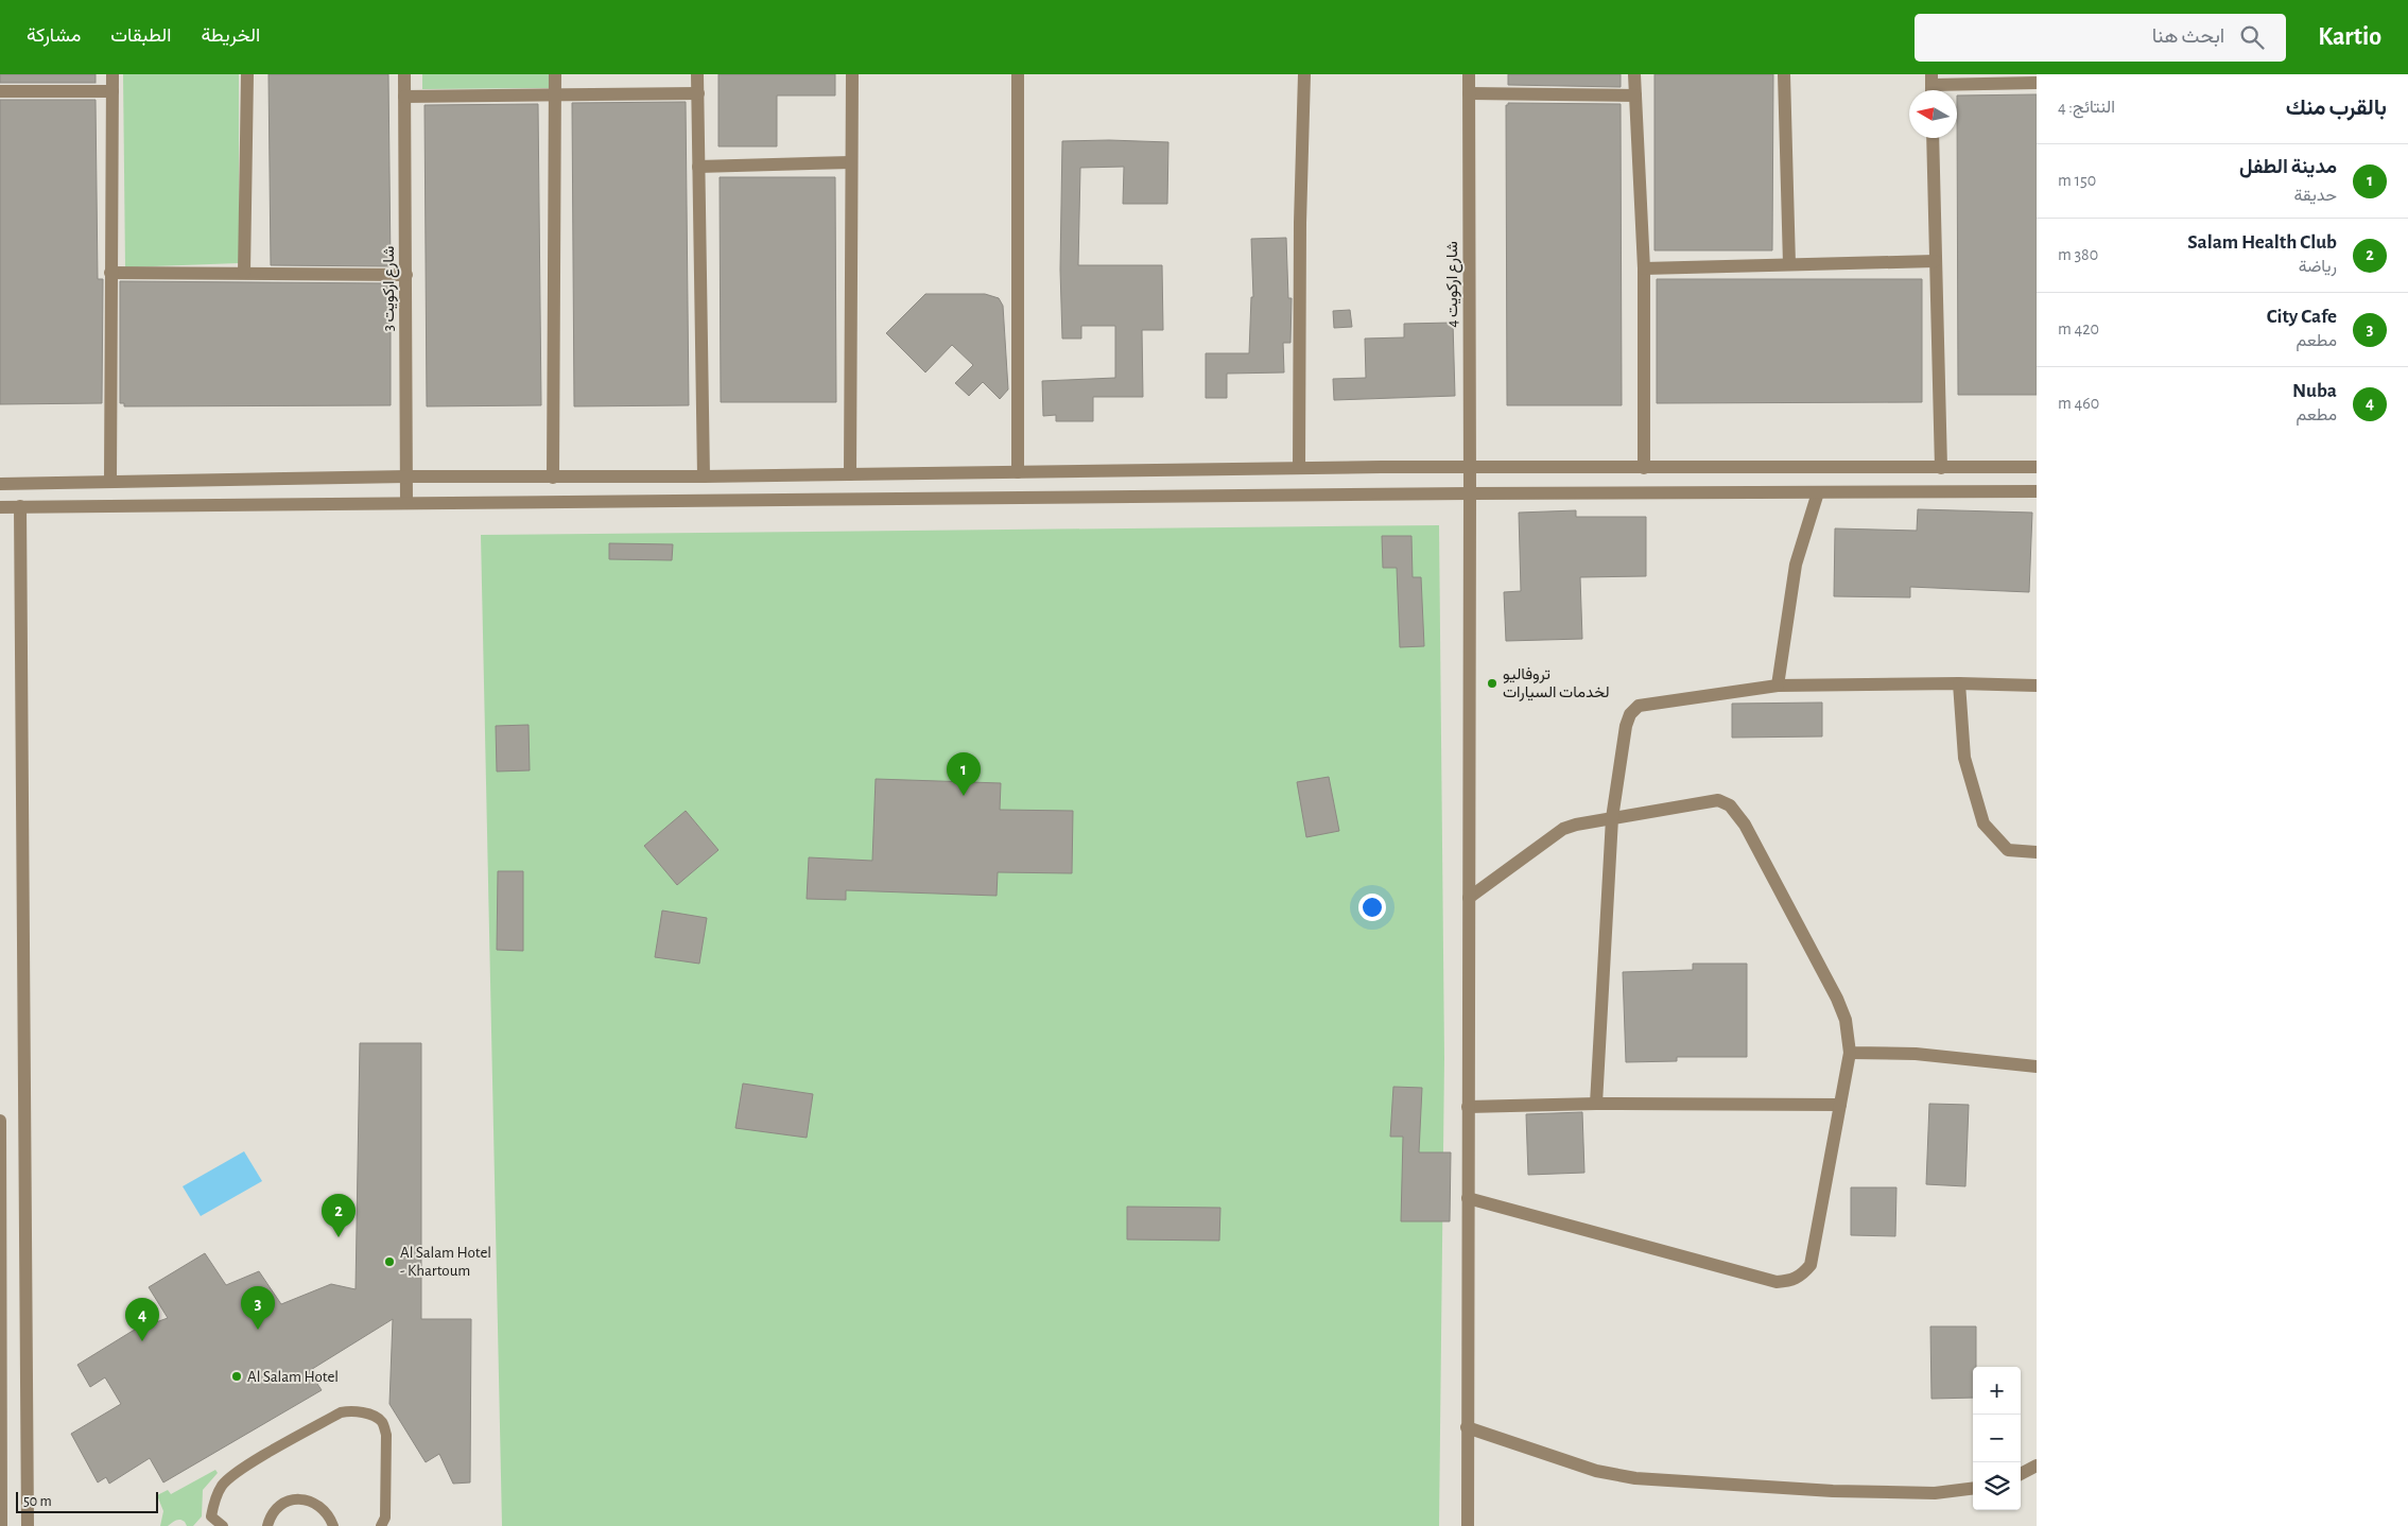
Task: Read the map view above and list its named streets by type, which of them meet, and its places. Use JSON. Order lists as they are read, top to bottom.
{
  "streets": {
    "street": ["شارع اركويت 4", "شارع اركويت 3"]
  },
  "places": ["تروفاليو لخدمات السيارات", "Al Salam Hotel - Khartoum", "Al Salam Hotel"],
  "scale_bar": "50 m",
  "north": "left",
  "page": {
    "header": "Kartio",
    "search": "ابحث هنا",
    "nav": ["الخريطة", "الطبقات", "مشاركة"],
    "heading": ["بالقرب منك", "النتائج: 4"],
    "list": [
      {
        "mark": "1",
        "name": "مدينة الطفل",
        "note": "حديقة",
        "value": "150 m"
      },
      {
        "mark": "2",
        "name": "Salam Health Club",
        "note": "رياضة",
        "value": "380 m"
      },
      {
        "mark": "3",
        "name": "City Cafe",
        "note": "مطعم",
        "value": "420 m"
      },
      {
        "mark": "4",
        "name": "Nuba",
        "note": "مطعم",
        "value": "460 m"
      }
    ],
    "pins": [
      "1",
      "2",
      "3",
      "4"
    ],
    "map_buttons": ["+", "−"],
    "scale": "50 m"
  }
}
